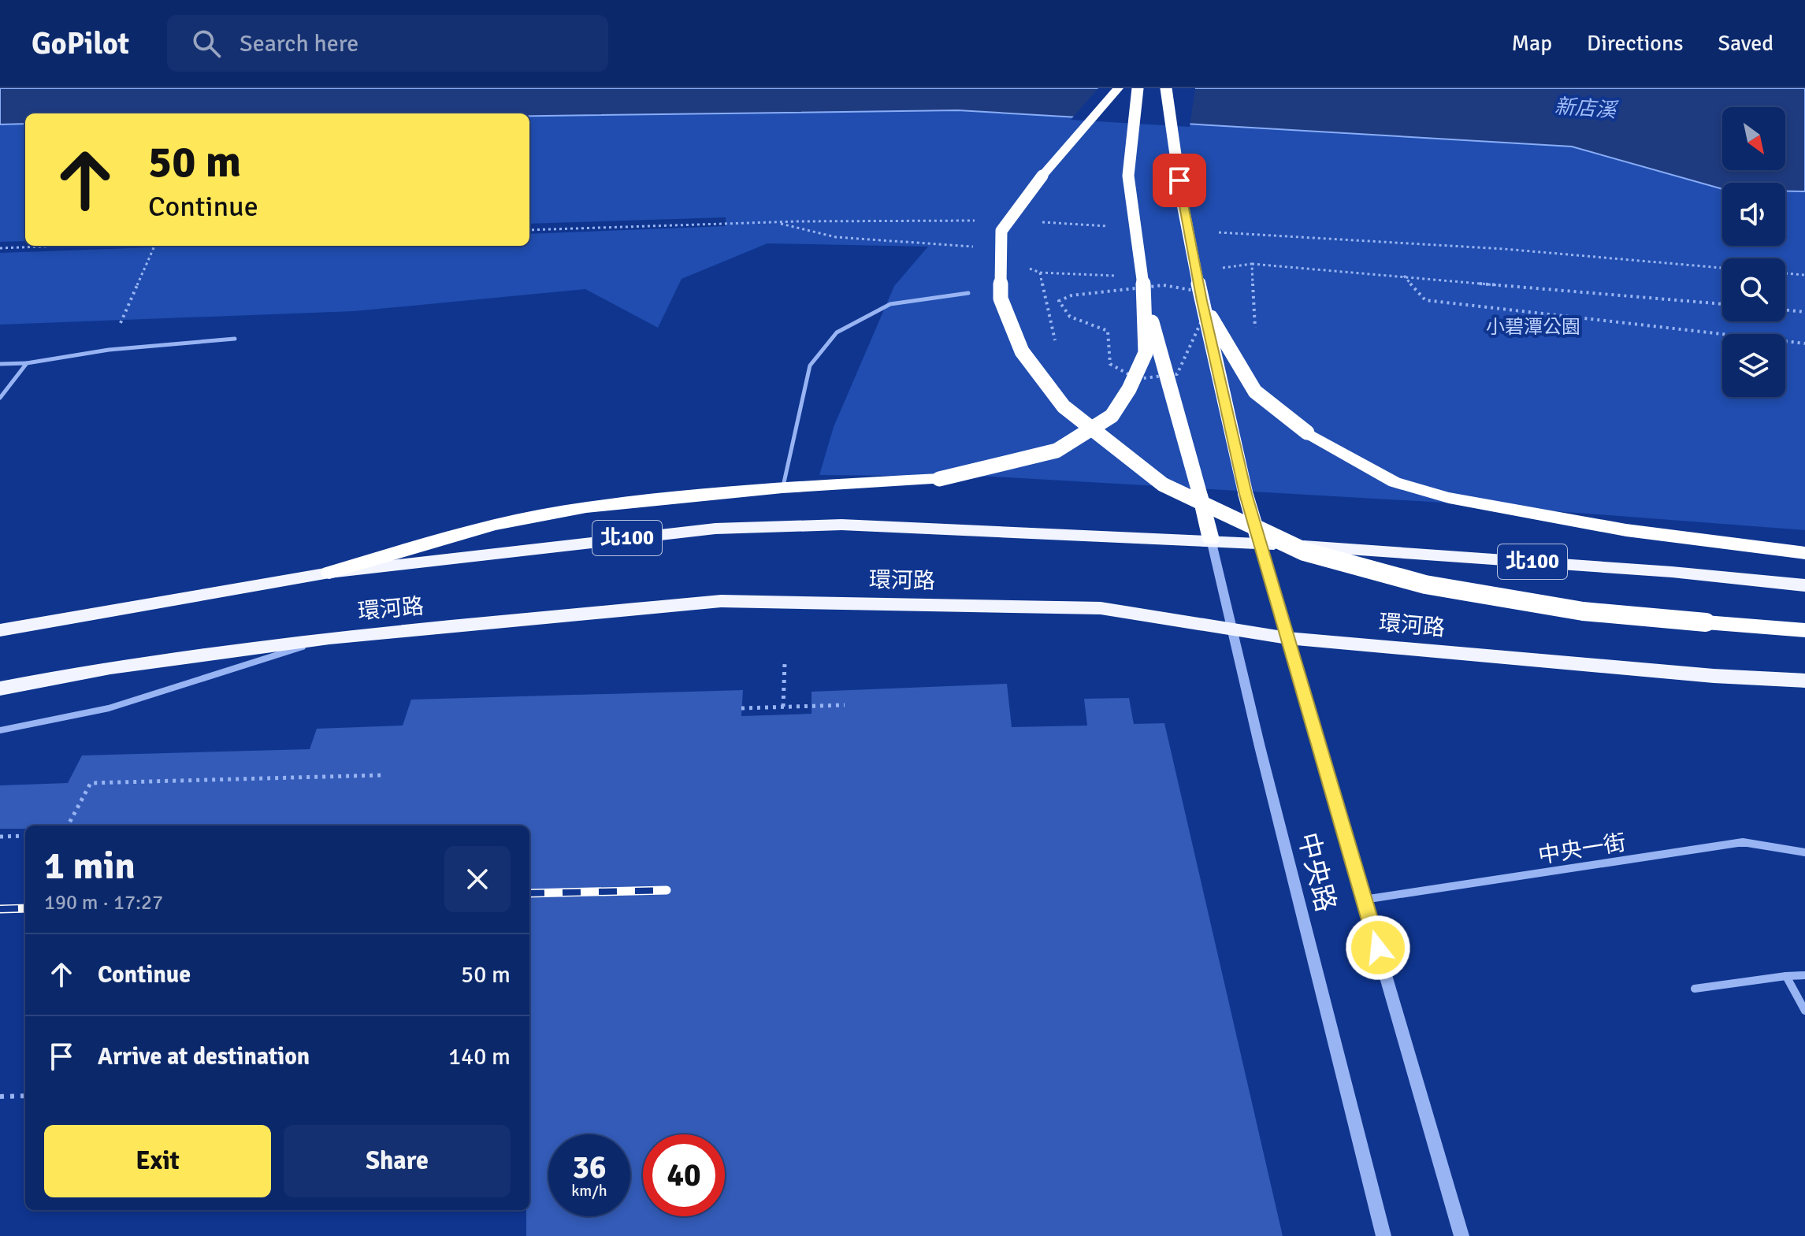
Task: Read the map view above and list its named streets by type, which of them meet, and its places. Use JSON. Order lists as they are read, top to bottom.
{
  "streets": {
    "highway": ["北100", "環河路"],
    "street": ["中央一街", "中央路"]
  },
  "crossings": [
    ["環河路", "中央路"],
    ["中央一街", "中央路"]
  ],
  "water": ["新店溪"],
  "parks": ["小碧潭公園"],
  "north": "bottom right",
  "page": {
    "header": "GoPilot",
    "search": "Search here",
    "nav": ["Map", "Directions", "Saved"],
    "turn": ["50 m", "Continue"],
    "heading": ["1 min", "190 m · 17:27"],
    "list": [
      {
        "name": "Continue",
        "value": "50 m"
      },
      {
        "name": "Arrive at destination",
        "value": "140 m"
      }
    ],
    "buttons": ["Exit", "Share"],
    "speed": "36 km/h",
    "limit": "40"
  }
}
